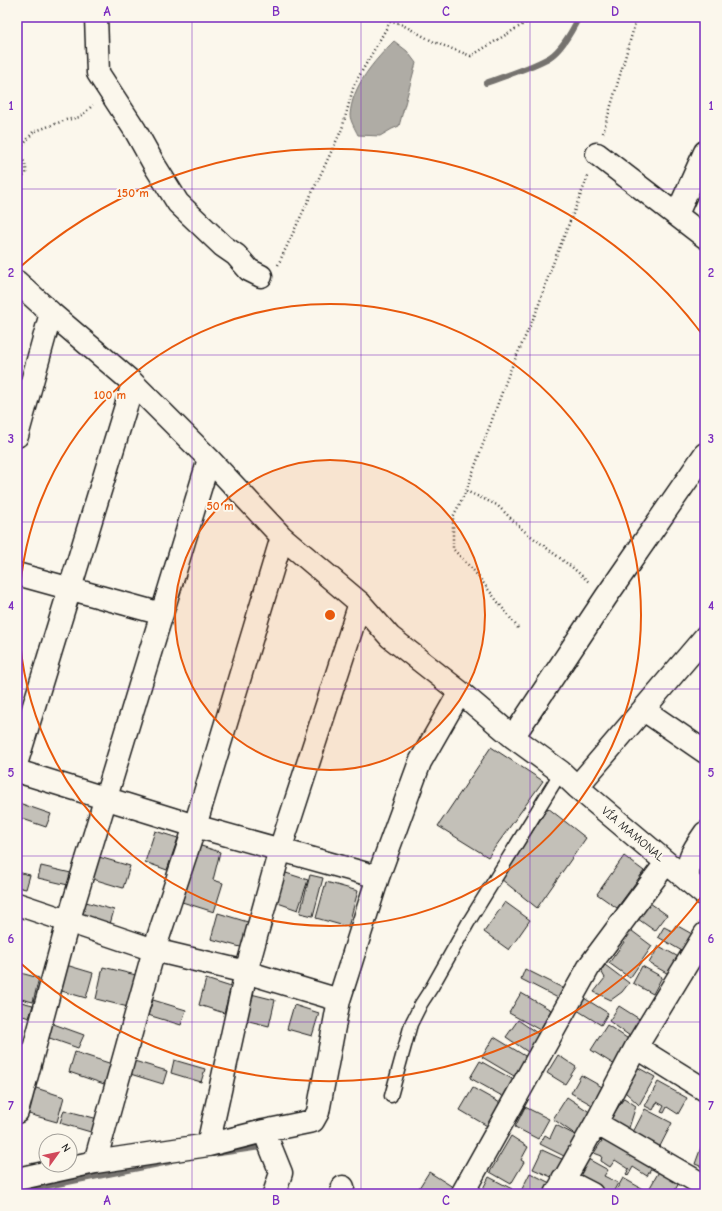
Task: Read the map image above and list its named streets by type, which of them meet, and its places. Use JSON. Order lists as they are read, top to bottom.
{
  "streets": {
    "street": ["VÍA MAMONAL"]
  },
  "north": "top right",
  "grid": {
    "columns": [
      "A",
      "B",
      "C",
      "D"
    ],
    "rows": [
      "1",
      "2",
      "3",
      "4",
      "5",
      "6",
      "7"
    ]
  },
  "rings": ["150 m", "100 m", "50 m"]
}
